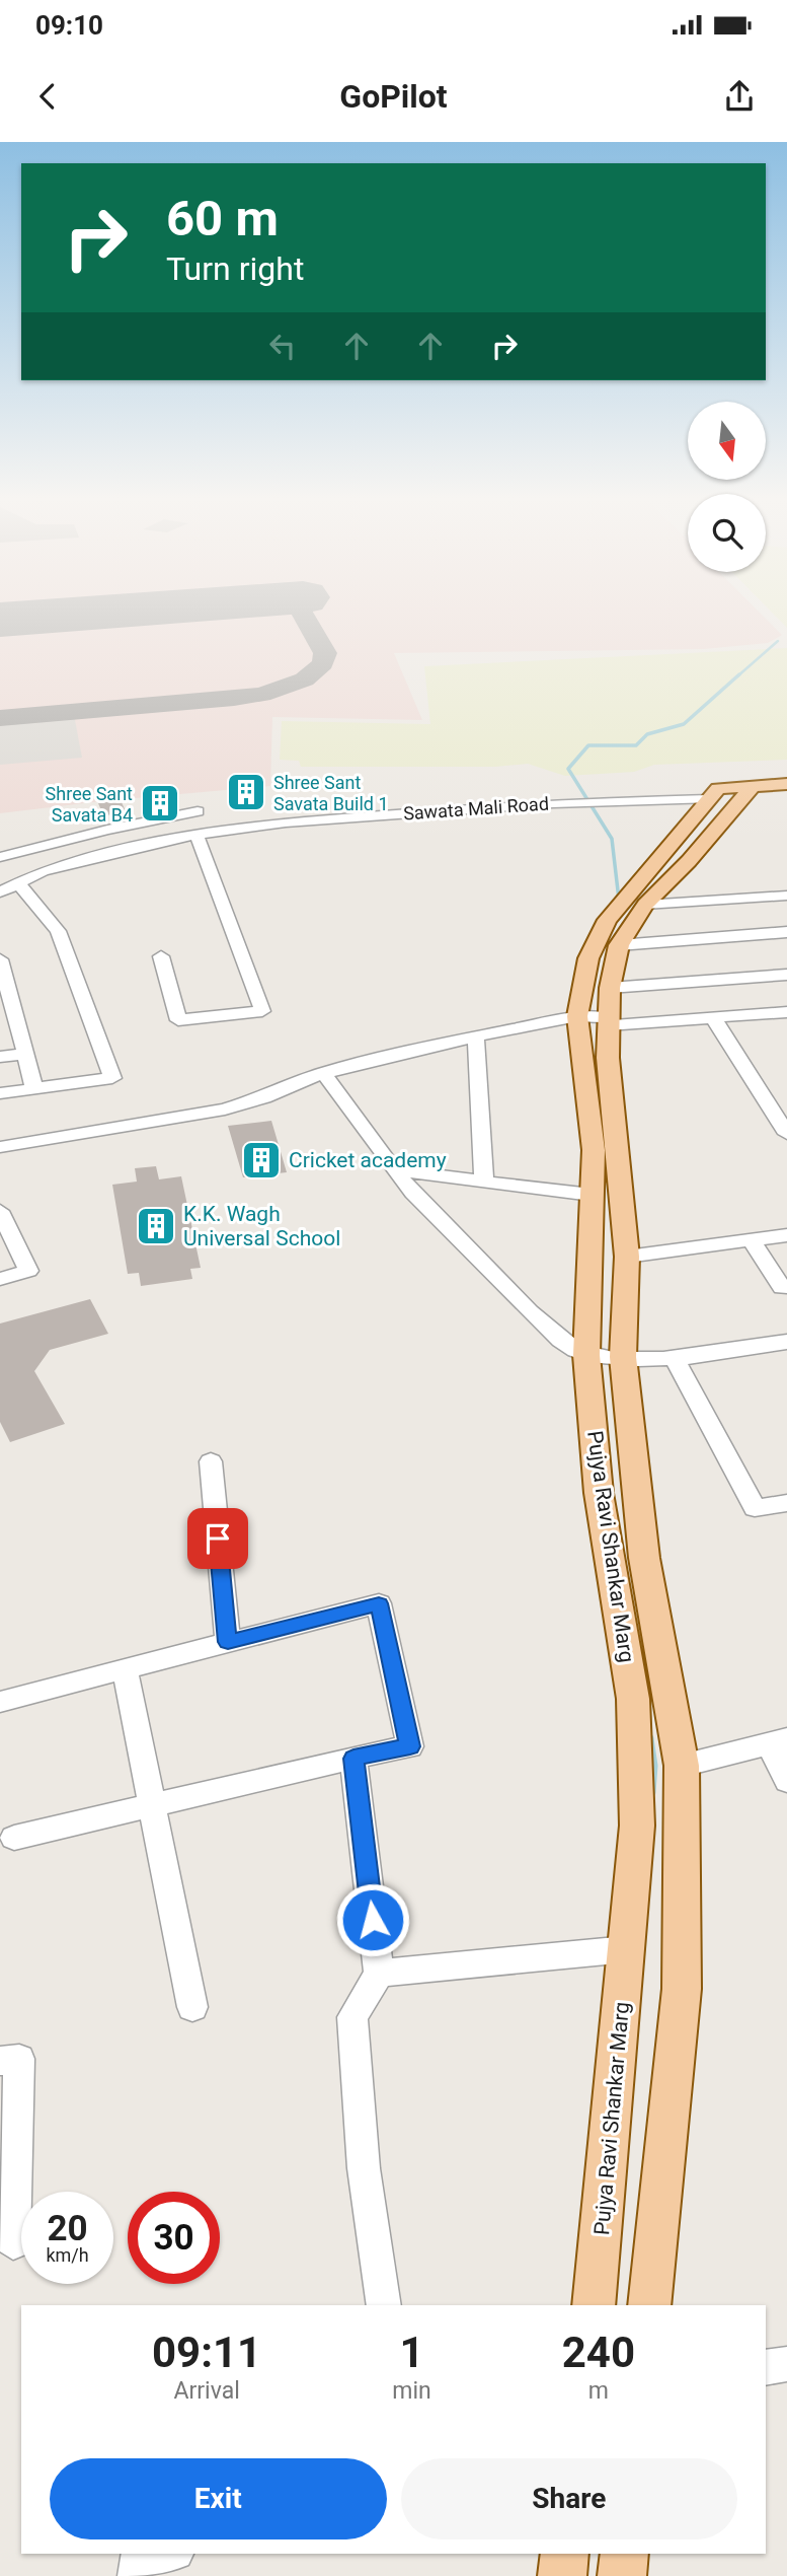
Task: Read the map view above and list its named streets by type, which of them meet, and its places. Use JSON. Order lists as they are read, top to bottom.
{
  "streets": {
    "main road": ["Pujya Ravi Shankar Marg"],
    "street": ["Sawata Mali Road"]
  },
  "crossings": [
    ["Sawata Mali Road", "Pujya Ravi Shankar Marg"]
  ],
  "places": {
    "building": [
      "Shree Sant Savata Build 1",
      "Shree Sant Savata B4",
      "Cricket academy",
      "K.K. Wagh Universal School"
    ]
  },
  "north": "bottom",
  "page": {
    "status": "09:10",
    "header": "GoPilot",
    "turn": ["60 m", "Turn right"],
    "speed": "20 km/h",
    "limit": "30",
    "eta": [
      "09:11",
      "Arrival",
      "1",
      "min",
      "240",
      "m"
    ],
    "buttons": ["Exit", "Share"]
  }
}
